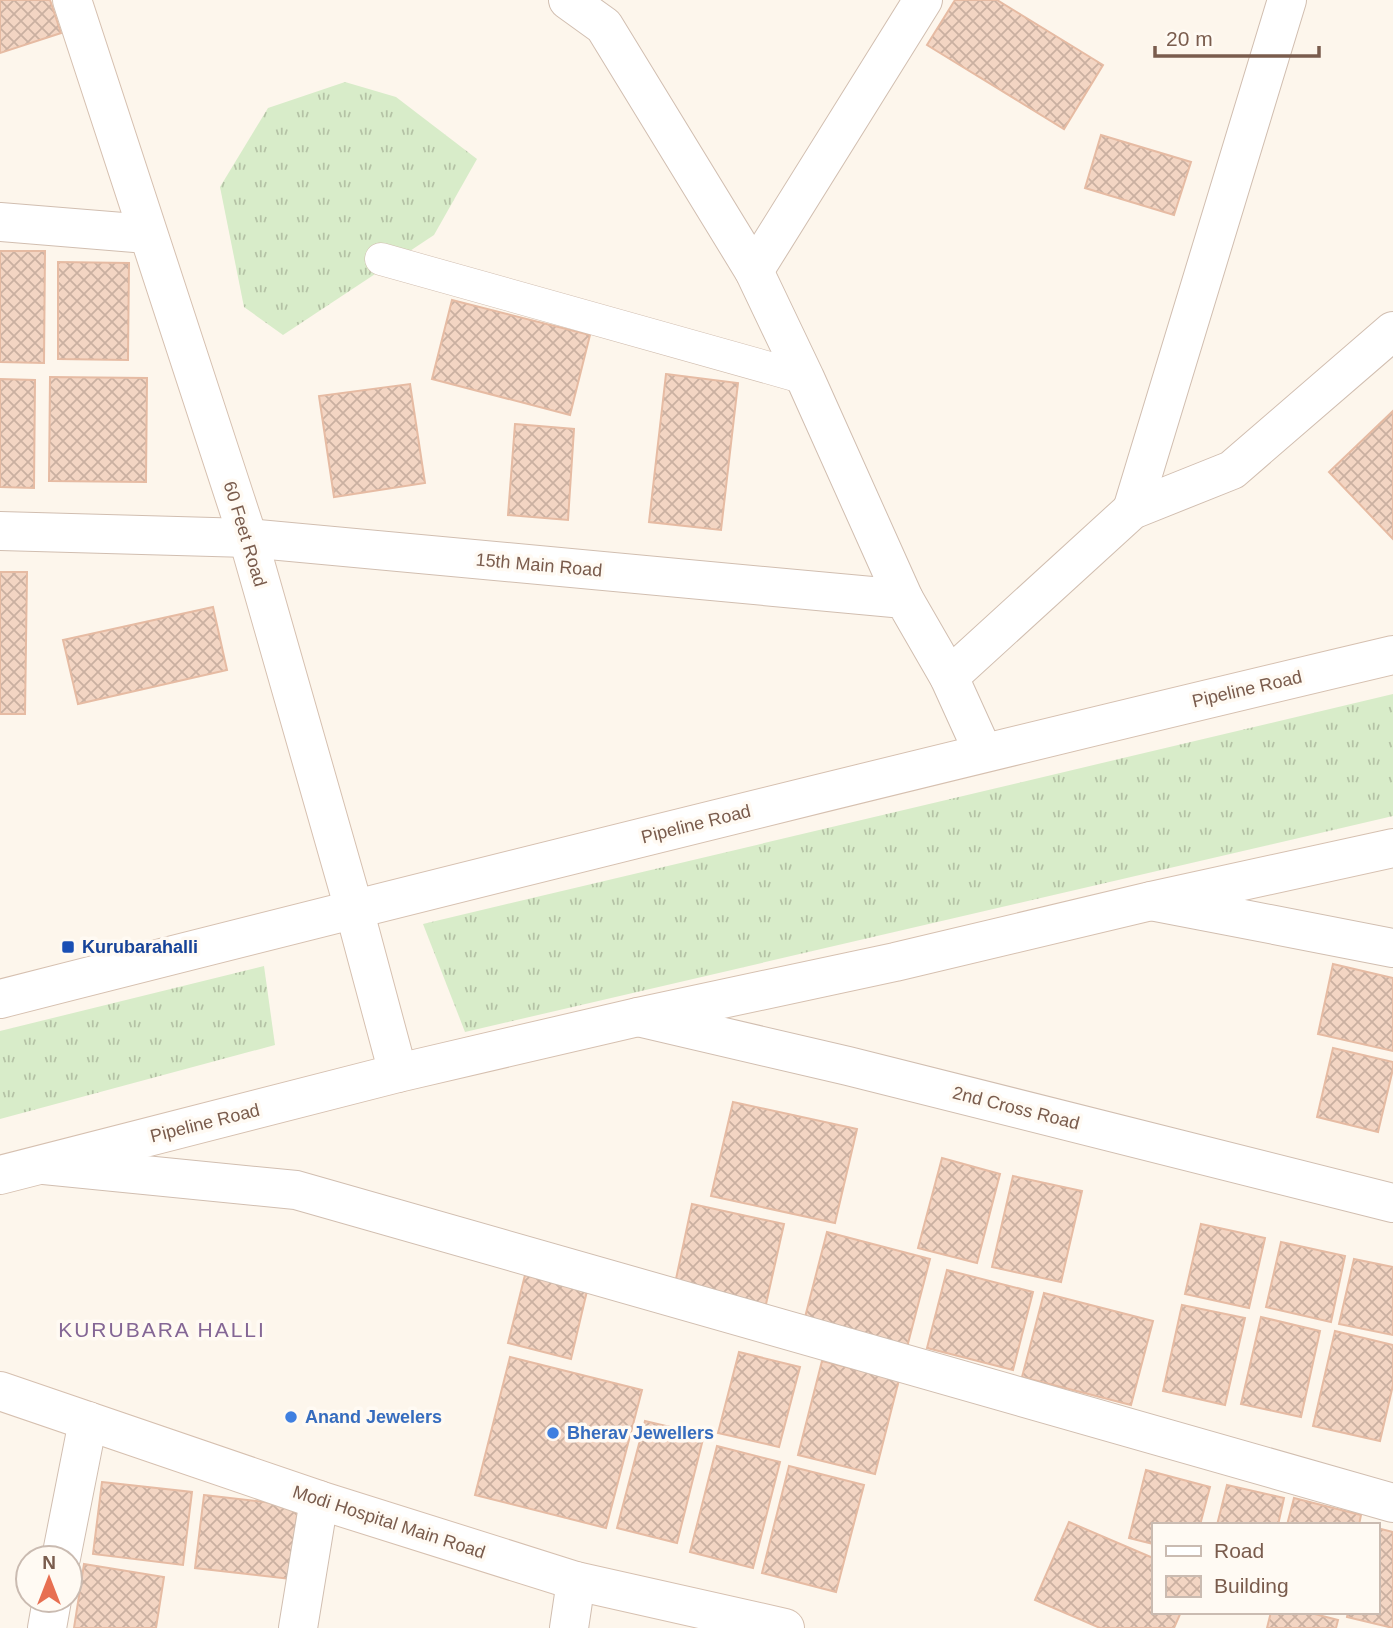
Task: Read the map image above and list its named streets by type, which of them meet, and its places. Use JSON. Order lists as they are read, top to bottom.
{
  "streets": {
    "street": [
      "60 Feet Road",
      "15th Main Road",
      "Pipeline Road",
      "2nd Cross Road",
      "Modi Hospital Main Road"
    ]
  },
  "crossings": [
    ["60 Feet Road", "15th Main Road"],
    ["60 Feet Road", "Pipeline Road"],
    ["Pipeline Road", "2nd Cross Road"]
  ],
  "districts": ["KURUBARA HALLI"],
  "places": {
    "transit": ["Kurubarahalli"],
    "other": ["Anand Jewelers", "Bherav Jewellers"]
  },
  "legend": ["Road", "Building"],
  "scale_bar": "20 m",
  "north": "top"
}
